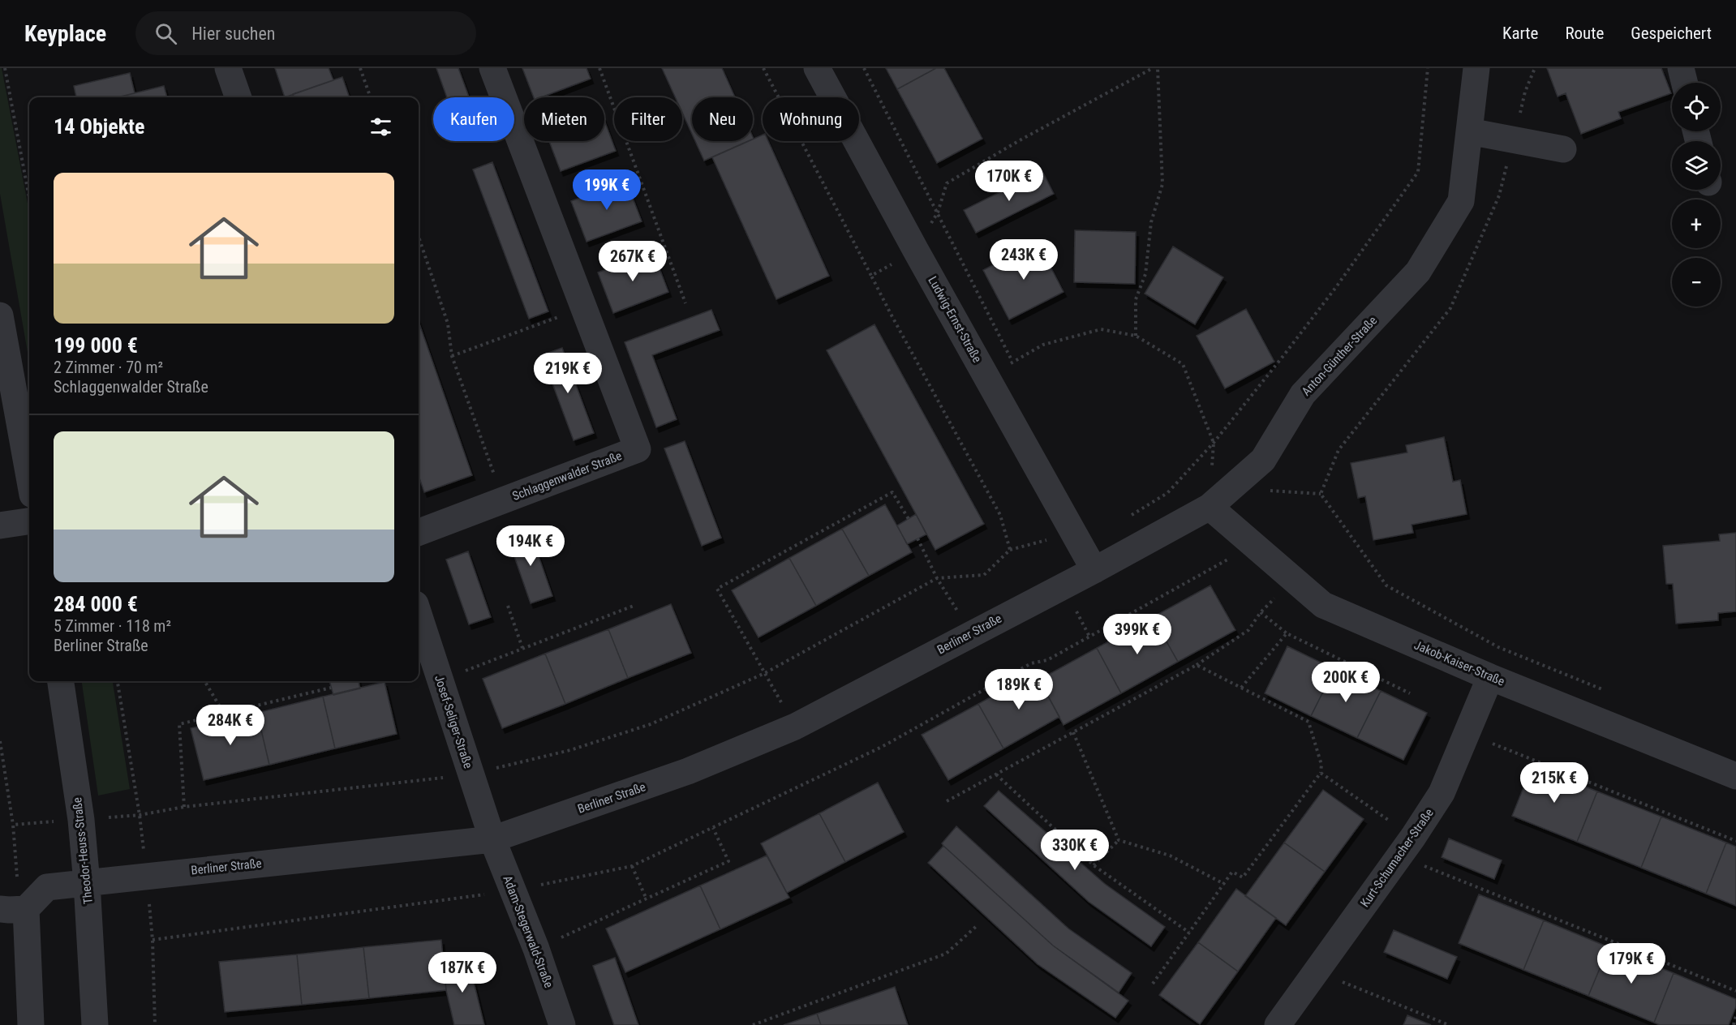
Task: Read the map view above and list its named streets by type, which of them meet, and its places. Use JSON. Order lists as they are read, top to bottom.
{
  "streets": {
    "street": [
      "Ludwig-Ernst-Straße",
      "Anton-Günther-Straße",
      "Schlaggenwalder Straße",
      "Berliner Straße",
      "Jakob-Kaiser-Straße",
      "Josef-Seliger-Straße",
      "Theodor-Heuss-Straße",
      "Kurt-Schumacher-Straße",
      "Adam-Stegerwald-Straße"
    ]
  },
  "crossings": [
    ["Ludwig-Ernst-Straße", "Anton-Günther-Straße"],
    ["Ludwig-Ernst-Straße", "Berliner Straße"],
    ["Anton-Günther-Straße", "Berliner Straße"],
    ["Anton-Günther-Straße", "Jakob-Kaiser-Straße"],
    ["Berliner Straße", "Josef-Seliger-Straße"],
    ["Berliner Straße", "Theodor-Heuss-Straße"],
    ["Berliner Straße", "Adam-Stegerwald-Straße"],
    ["Jakob-Kaiser-Straße", "Kurt-Schumacher-Straße"],
    ["Josef-Seliger-Straße", "Adam-Stegerwald-Straße"]
  ],
  "page": {
    "header": "Keyplace",
    "search": "Hier suchen",
    "nav": ["Karte", "Route", "Gespeichert"],
    "map_buttons": ["+", "−"],
    "chip": [
      "Kaufen",
      "Mieten",
      "Filter",
      "Neu",
      "Wohnung"
    ],
    "heading": "14 Objekte",
    "list": [
      {
        "name": "199 000 €",
        "note": "2 Zimmer · 70 m² · Schlaggenwalder Straße"
      },
      {
        "name": "284 000 €",
        "note": "5 Zimmer · 118 m² · Berliner Straße"
      }
    ],
    "price": [
      "170K €",
      "199K €",
      "243K €",
      "267K €",
      "219K €",
      "194K €",
      "399K €",
      "200K €",
      "189K €",
      "284K €",
      "215K €",
      "330K €",
      "179K €",
      "187K €"
    ]
  }
}
